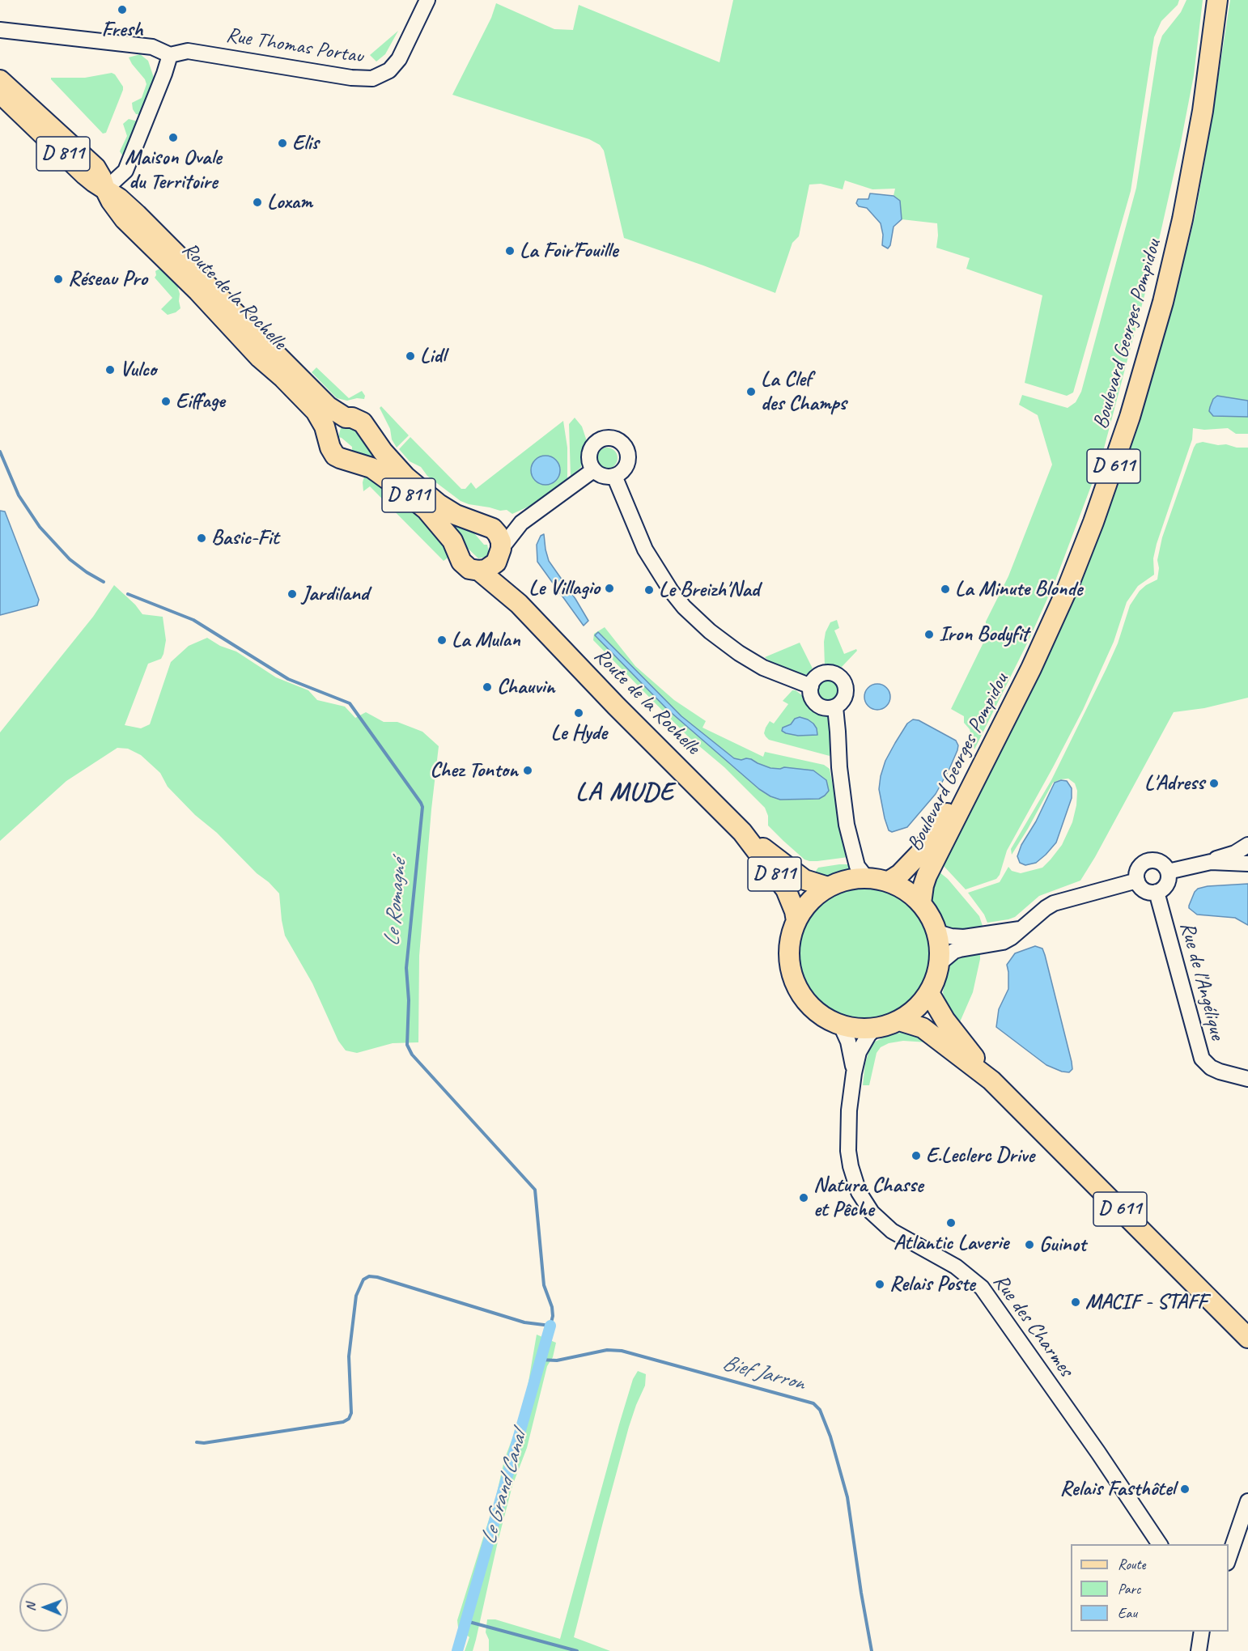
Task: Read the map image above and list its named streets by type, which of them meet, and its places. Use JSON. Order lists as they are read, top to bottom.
{
  "streets": {
    "main road": [
      "D 811",
      "Route de la Rochelle",
      "Boulevard Georges Pompidou",
      "D 611"
    ],
    "street": ["Rue Thomas Portau", "Rue de l'Angélique", "Rue des Charmes"]
  },
  "crossings": [
    ["Route de la Rochelle", "Boulevard Georges Pompidou"],
    ["Route de la Rochelle", "D 611"],
    ["Route de la Rochelle", "Rue des Charmes"],
    ["Boulevard Georges Pompidou", "D 611"],
    ["Boulevard Georges Pompidou", "Rue des Charmes"],
    ["D 611", "Rue des Charmes"]
  ],
  "districts": ["LA MUDE"],
  "water": ["Le Romagné", "Bief Jarron", "Le Grand Canal"],
  "places": [
    "Fresh",
    "Maison Ovale du Territoire",
    "Elis",
    "Loxam",
    "La Foir'Fouille",
    "Réseau Pro",
    "Lidl",
    "Vulco",
    "La Clef des Champs",
    "Eiffage",
    "Basic-Fit",
    "Le Villagio",
    "La Minute Blonde",
    "Le Breizh'Nad",
    "Jardiland",
    "Iron Bodyfit",
    "La Mulan",
    "Chauvin",
    "Le Hyde",
    "Chez Tonton",
    "L'Adress",
    "E.Leclerc Drive",
    "Natura Chasse et Pêche",
    "Atlantic Laverie",
    "Guinot",
    "Relais Poste",
    "MACIF - STAFF",
    "Relais Fasthôtel"
  ],
  "legend": ["Route", "Parc", "Eau"],
  "north": "left"
}
